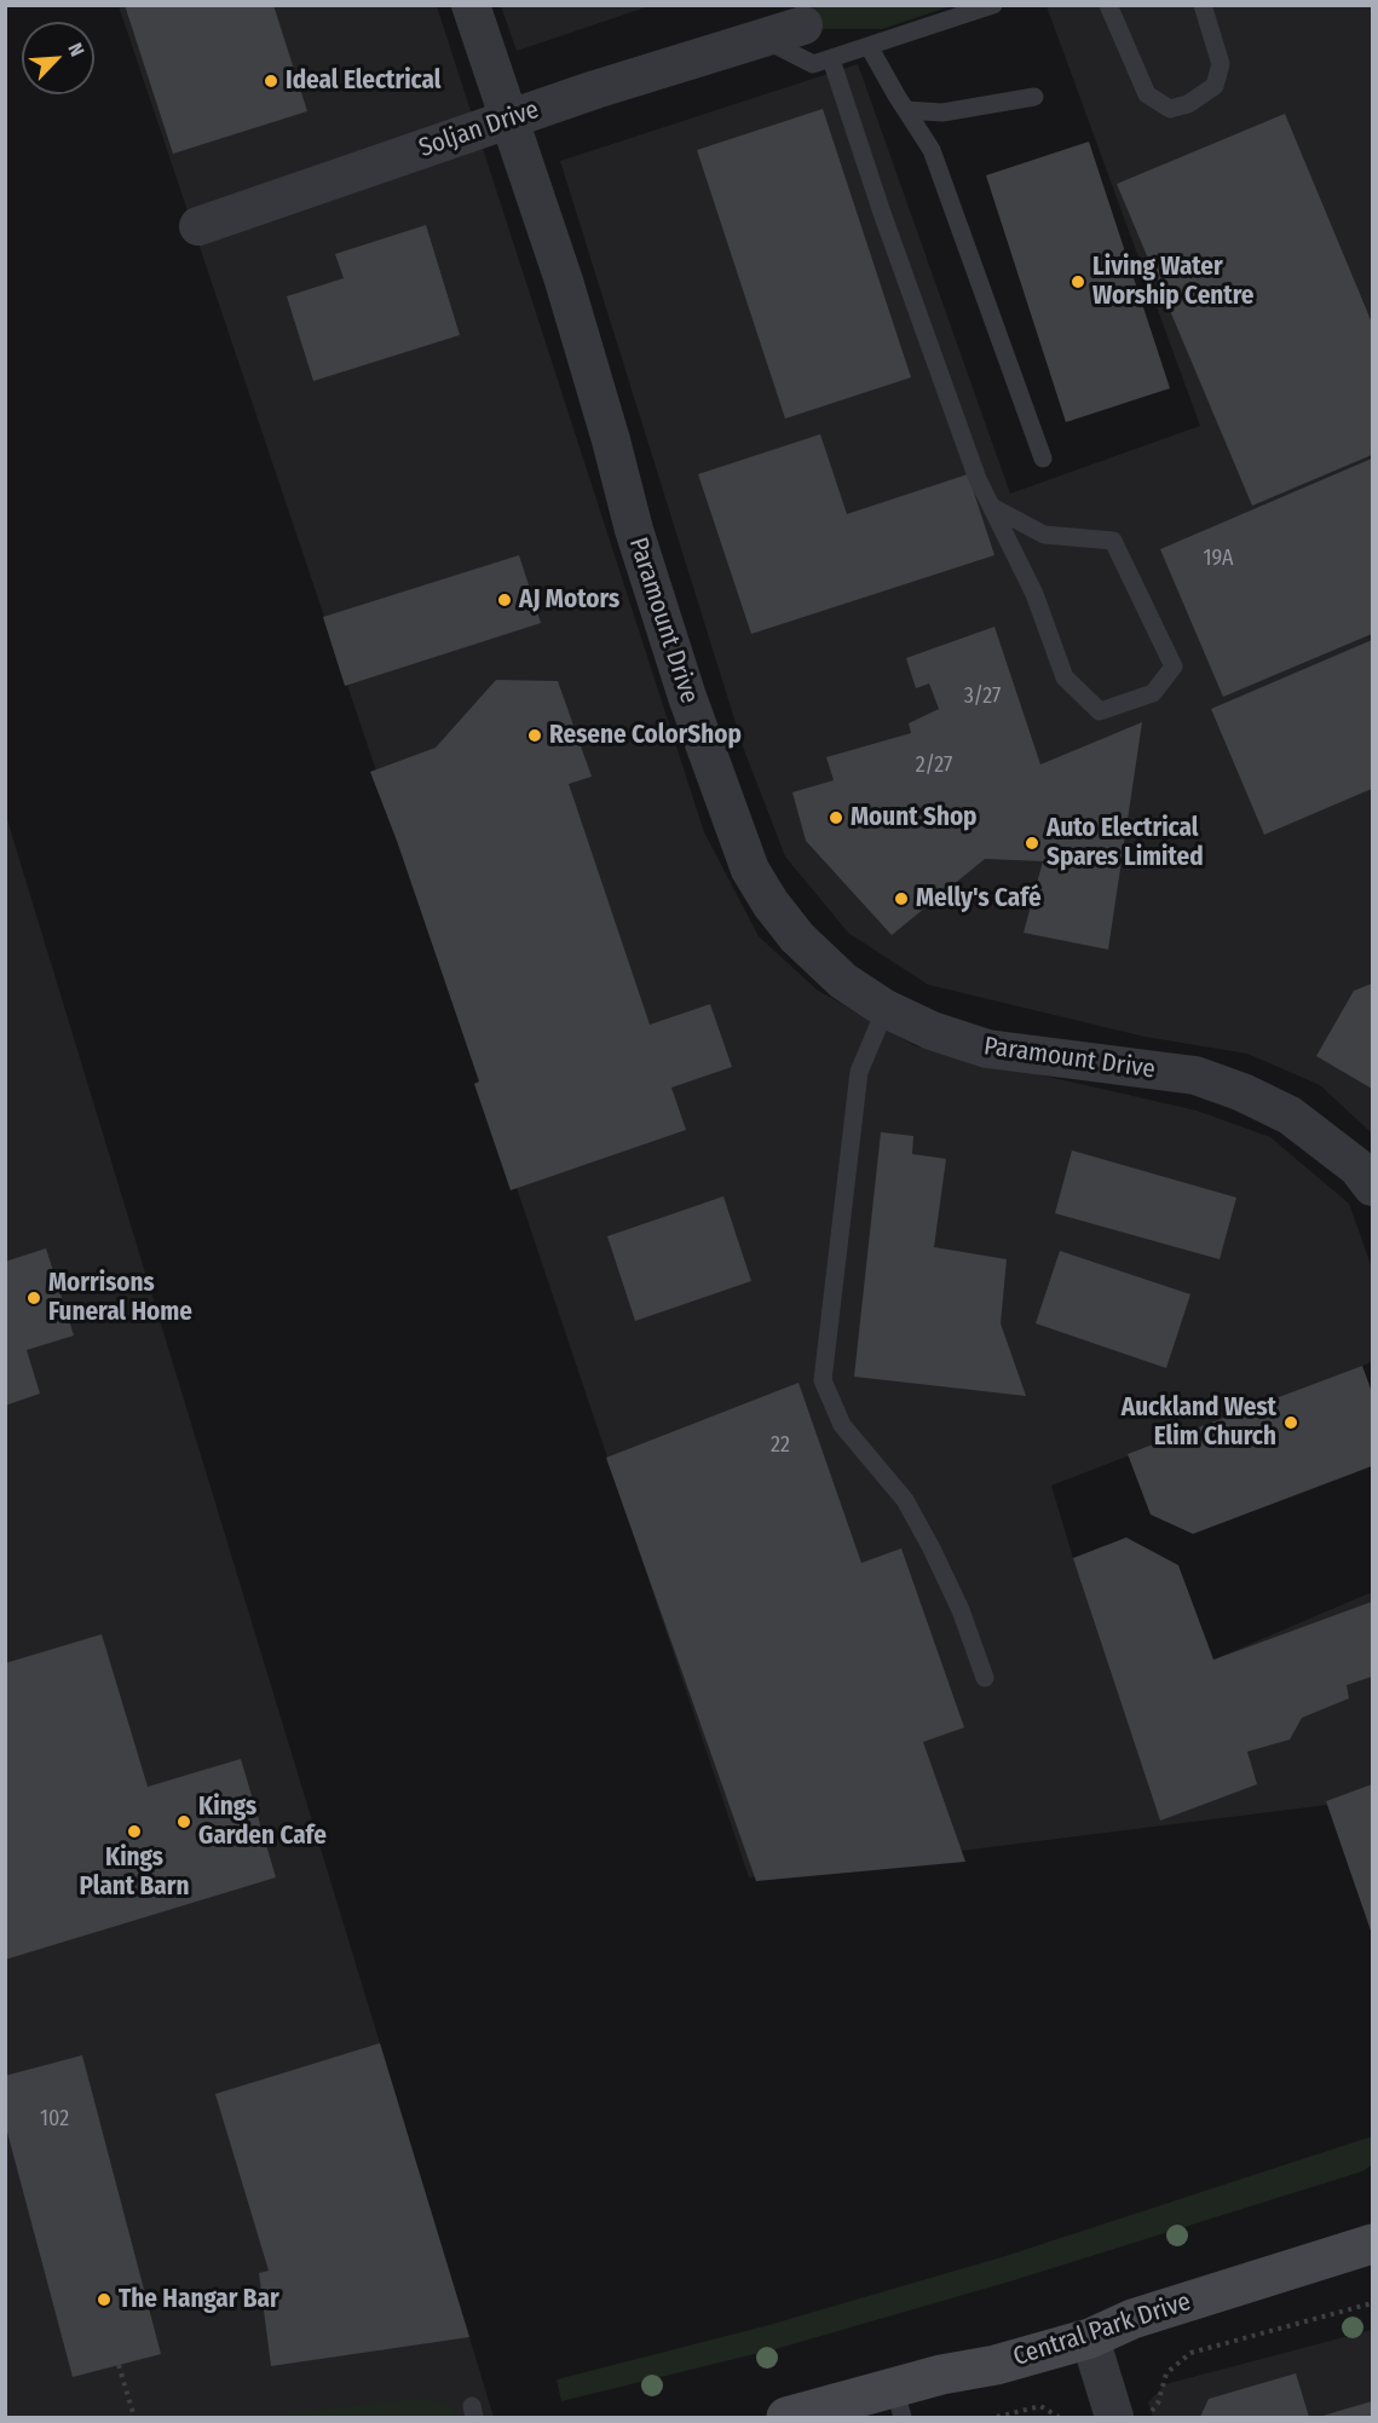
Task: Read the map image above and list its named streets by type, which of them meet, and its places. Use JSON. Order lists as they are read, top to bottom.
{
  "streets": {
    "main road": ["Central Park Drive"],
    "street": ["Soljan Drive", "Paramount Drive"]
  },
  "crossings": [
    ["Soljan Drive", "Paramount Drive"]
  ],
  "places": [
    "Ideal Electrical",
    "Living Water Worship Centre",
    "AJ Motors",
    "Resene ColorShop",
    "Mount Shop",
    "Auto Electrical Spares Limited",
    "Melly's Café",
    "Morrisons Funeral Home",
    "Auckland West Elim Church",
    "Kings Garden Cafe",
    "Kings Plant Barn",
    "The Hangar Bar"
  ],
  "house_numbers": [
    "19A",
    "3/27",
    "2/27",
    "22",
    "102"
  ],
  "north": "top right"
}
